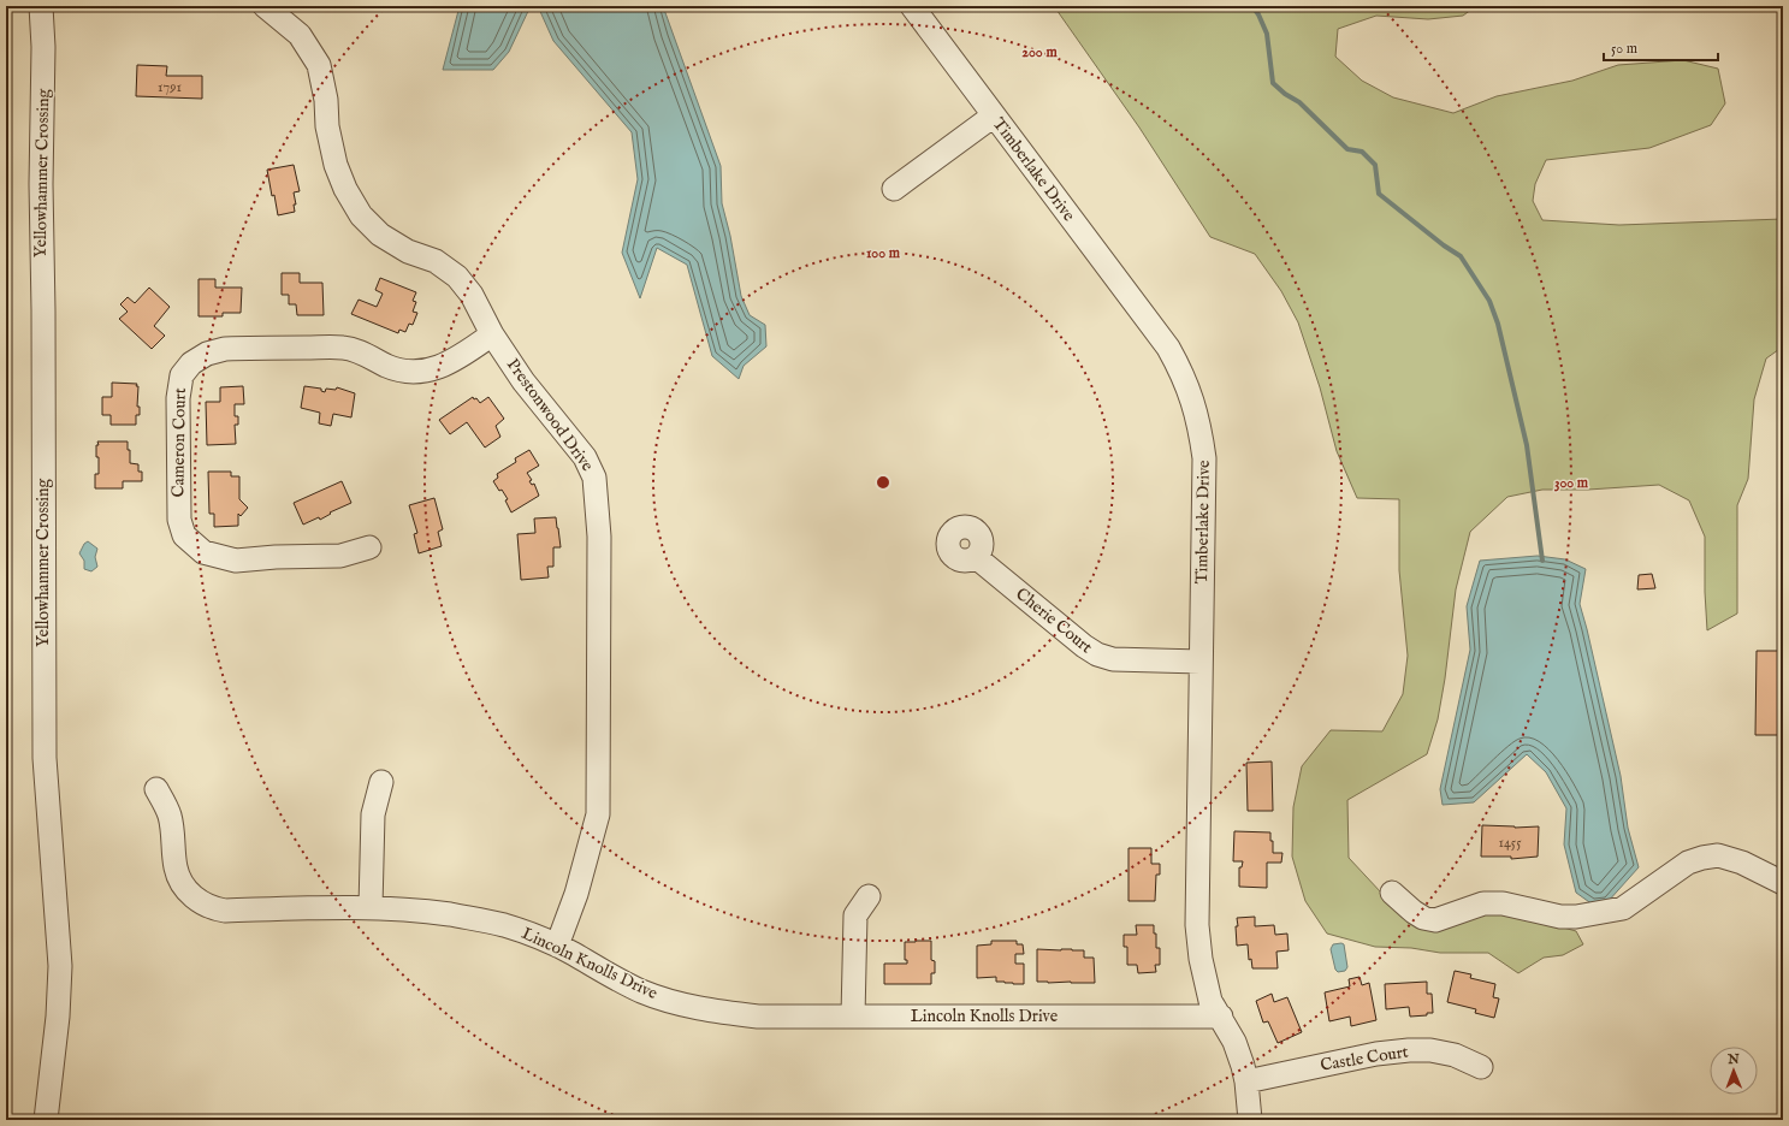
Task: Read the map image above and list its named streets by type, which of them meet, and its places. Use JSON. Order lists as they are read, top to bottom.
{
  "streets": {
    "street": [
      "Timberlake Drive",
      "Yellowhammer Crossing",
      "Prestonwood Drive",
      "Cameron Court",
      "Cherie Court",
      "Lincoln Knolls Drive",
      "Castle Court"
    ]
  },
  "crossings": [
    ["Timberlake Drive", "Cherie Court"],
    ["Timberlake Drive", "Lincoln Knolls Drive"],
    ["Timberlake Drive", "Castle Court"],
    ["Prestonwood Drive", "Cameron Court"],
    ["Prestonwood Drive", "Lincoln Knolls Drive"]
  ],
  "house_numbers": ["1791", "1455"],
  "scale_bar": "50 m",
  "north": "top",
  "rings": ["200 m", "100 m", "300 m"]
}
